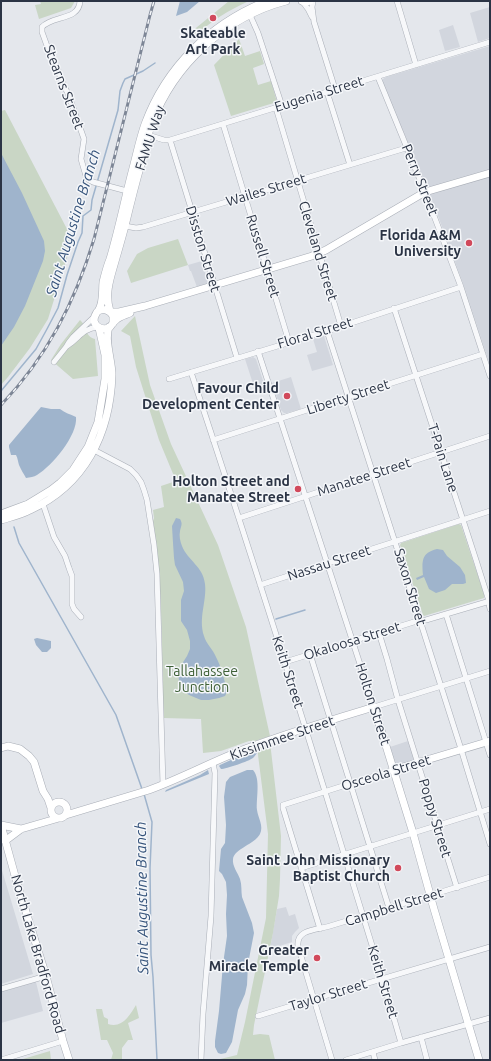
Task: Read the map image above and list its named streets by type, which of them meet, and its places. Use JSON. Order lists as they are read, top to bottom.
{
  "streets": {
    "street": [
      "Stearns Street",
      "Eugenia Street",
      "FAMU Way",
      "Perry Street",
      "Wailes Street",
      "Disston Street",
      "Cleveland Street",
      "Russell Street",
      "Floral Street",
      "Liberty Street",
      "T-Pain Lane",
      "Manatee Street",
      "Nassau Street",
      "Saxon Street",
      "Okaloosa Street",
      "Keith Street",
      "Holton Street",
      "Kissimmee Street",
      "Osceola Street",
      "Poppy Street",
      "Campbell Street",
      "North Lake Bradford Road",
      "Taylor Street"
    ]
  },
  "crossings": [
    ["Stearns Street", "FAMU Way"],
    ["Eugenia Street", "FAMU Way"],
    ["Eugenia Street", "Perry Street"],
    ["Eugenia Street", "Disston Street"],
    ["Eugenia Street", "Cleveland Street"],
    ["Eugenia Street", "Russell Street"],
    ["FAMU Way", "Wailes Street"],
    ["Perry Street", "Wailes Street"],
    ["Perry Street", "Floral Street"],
    ["Perry Street", "Liberty Street"],
    ["Wailes Street", "Disston Street"],
    ["Wailes Street", "Cleveland Street"],
    ["Wailes Street", "Russell Street"],
    ["Disston Street", "Floral Street"],
    ["Cleveland Street", "Floral Street"],
    ["Russell Street", "Floral Street"],
    ["Floral Street", "T-Pain Lane"],
    ["Floral Street", "Saxon Street"],
    ["Floral Street", "Keith Street"],
    ["Floral Street", "Holton Street"],
    ["Liberty Street", "T-Pain Lane"],
    ["Liberty Street", "Saxon Street"],
    ["Liberty Street", "Keith Street"],
    ["Liberty Street", "Holton Street"],
    ["T-Pain Lane", "Manatee Street"],
    ["T-Pain Lane", "Nassau Street"],
    ["T-Pain Lane", "Okaloosa Street"],
    ["Manatee Street", "Saxon Street"],
    ["Manatee Street", "Keith Street"],
    ["Manatee Street", "Holton Street"],
    ["Nassau Street", "Saxon Street"],
    ["Nassau Street", "Keith Street"],
    ["Nassau Street", "Holton Street"],
    ["Saxon Street", "Okaloosa Street"],
    ["Saxon Street", "Kissimmee Street"],
    ["Saxon Street", "Osceola Street"],
    ["Okaloosa Street", "Keith Street"],
    ["Okaloosa Street", "Holton Street"],
    ["Okaloosa Street", "Poppy Street"],
    ["Keith Street", "Kissimmee Street"],
    ["Keith Street", "Osceola Street"],
    ["Keith Street", "Campbell Street"],
    ["Keith Street", "Taylor Street"],
    ["Holton Street", "Kissimmee Street"],
    ["Holton Street", "Osceola Street"],
    ["Holton Street", "Campbell Street"],
    ["Holton Street", "Taylor Street"],
    ["Kissimmee Street", "Poppy Street"],
    ["Osceola Street", "Poppy Street"],
    ["Poppy Street", "Campbell Street"],
    ["Campbell Street", "Taylor Street"]
  ],
  "water": ["Saint Augustine Branch"],
  "parks": ["Tallahassee Junction"],
  "places": [
    "Skateable Art Park",
    "Florida A&M University",
    "Favour Child Development Center",
    "Holton Street and Manatee Street",
    "Saint John Missionary Baptist Church",
    "Greater Miracle Temple"
  ]
}
